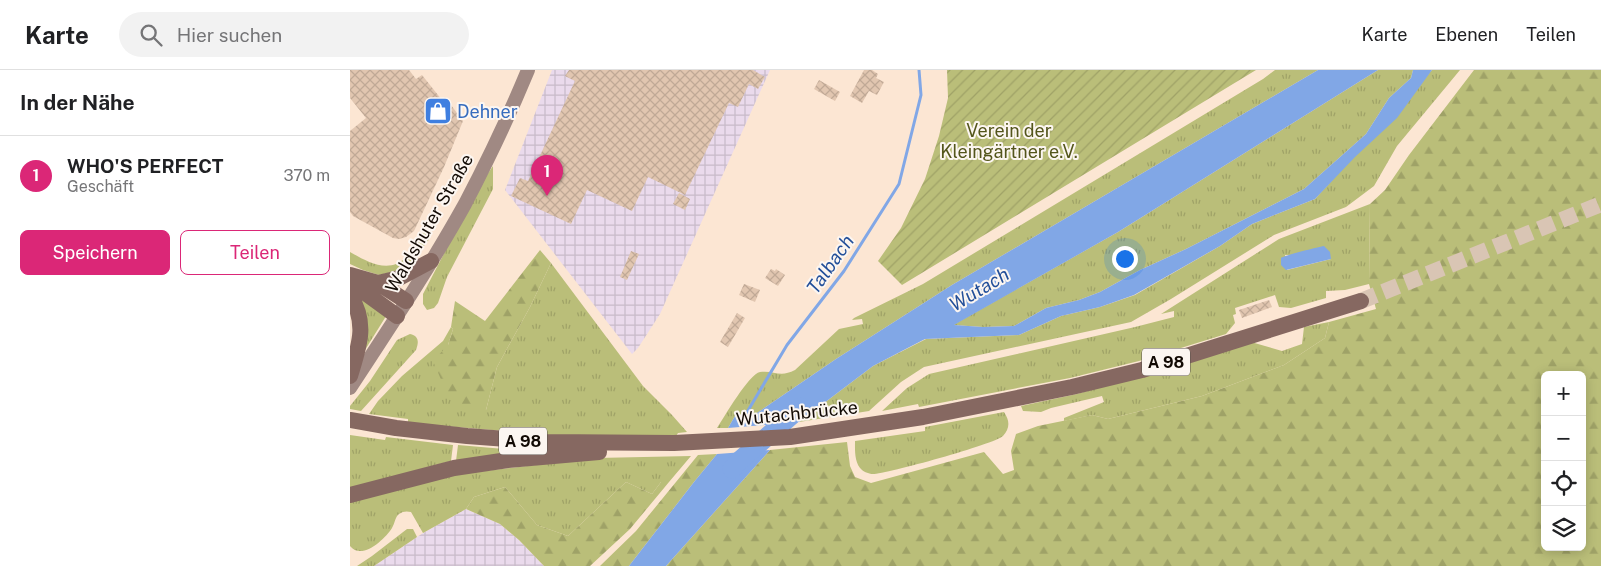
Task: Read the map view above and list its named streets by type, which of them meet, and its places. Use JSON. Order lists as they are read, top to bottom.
{
  "streets": {
    "highway": ["A 98", "Wutachbrücke"],
    "main road": ["Waldshuter Straße"]
  },
  "crossings": [
    ["A 98", "Wutachbrücke"]
  ],
  "water": ["Talbach", "Wutach"],
  "parks": ["Verein der Kleingärtner e.V."],
  "places": {
    "shop": ["Dehner"]
  },
  "page": {
    "header": "Karte",
    "search": "Hier suchen",
    "nav": ["Karte", "Ebenen", "Teilen"],
    "heading": "In der Nähe",
    "list": [
      {
        "mark": "1",
        "name": "WHO'S PERFECT",
        "note": "Geschäft",
        "value": "370 m"
      }
    ],
    "pins": "1",
    "buttons": ["Speichern", "Teilen"],
    "map_buttons": ["+", "−"]
  }
}
